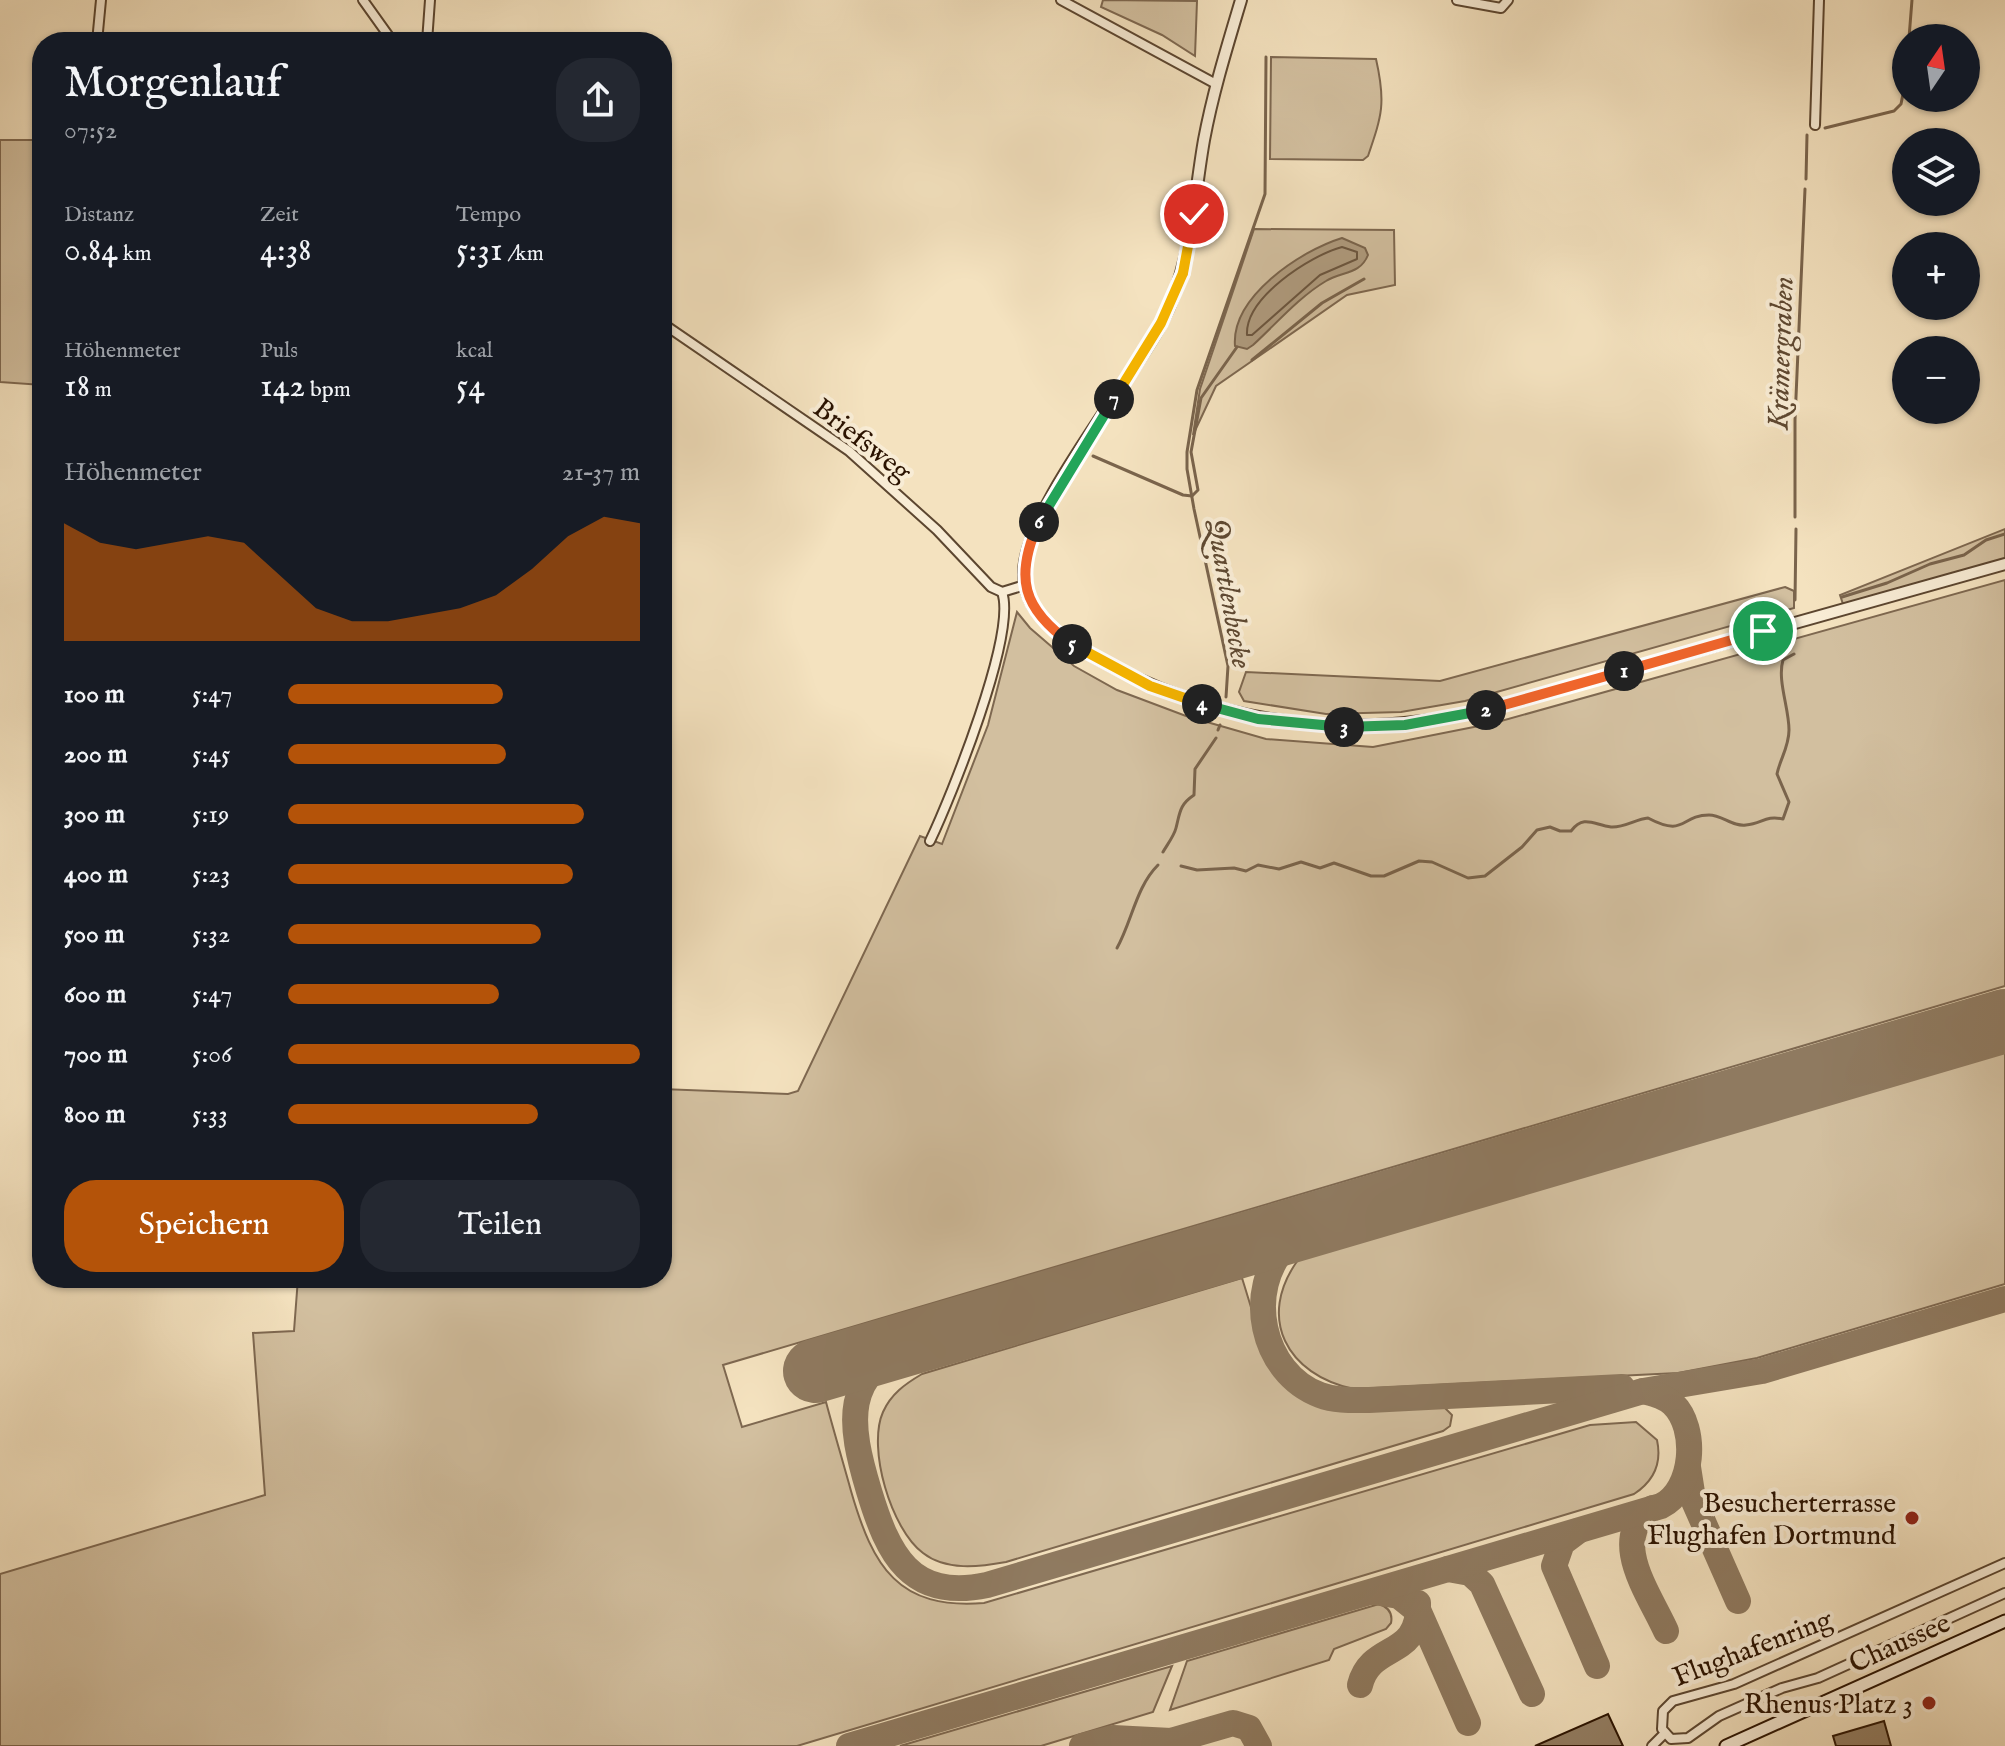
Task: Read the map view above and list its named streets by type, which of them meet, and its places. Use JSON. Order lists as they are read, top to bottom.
{
  "streets": {
    "main road": ["Chaussee"],
    "street": ["Briefsweg", "Flughafenring"]
  },
  "water": ["Krämergraben", "Quartlenbecke"],
  "places": ["Besucherterrasse Flughafen Dortmund", "Rhenus Platz 3"],
  "north": "top",
  "page": {
    "map_buttons": ["+", "−"],
    "heading": ["Morgenlauf", "07:52"],
    "stats": [
      ["Distanz", "0.84 km"],
      ["Zeit", "4:38"],
      ["Tempo", "5:31 /km"],
      ["Höhenmeter", "18 m"],
      ["Puls", "142 bpm"],
      ["kcal", "54"]
    ],
    "pins": [
      "7",
      "6",
      "5",
      "1",
      "4",
      "2",
      "3"
    ],
    "chart": ["Höhenmeter", "21–37 m"],
    "list": [
      {
        "name": "100 m",
        "note": "5:47"
      },
      {
        "name": "200 m",
        "note": "5:45"
      },
      {
        "name": "300 m",
        "note": "5:19"
      },
      {
        "name": "400 m",
        "note": "5:23"
      },
      {
        "name": "500 m",
        "note": "5:32"
      },
      {
        "name": "600 m",
        "note": "5:47"
      },
      {
        "name": "700 m",
        "note": "5:06"
      },
      {
        "name": "800 m",
        "note": "5:33"
      }
    ],
    "buttons": ["Speichern", "Teilen"]
  }
}
